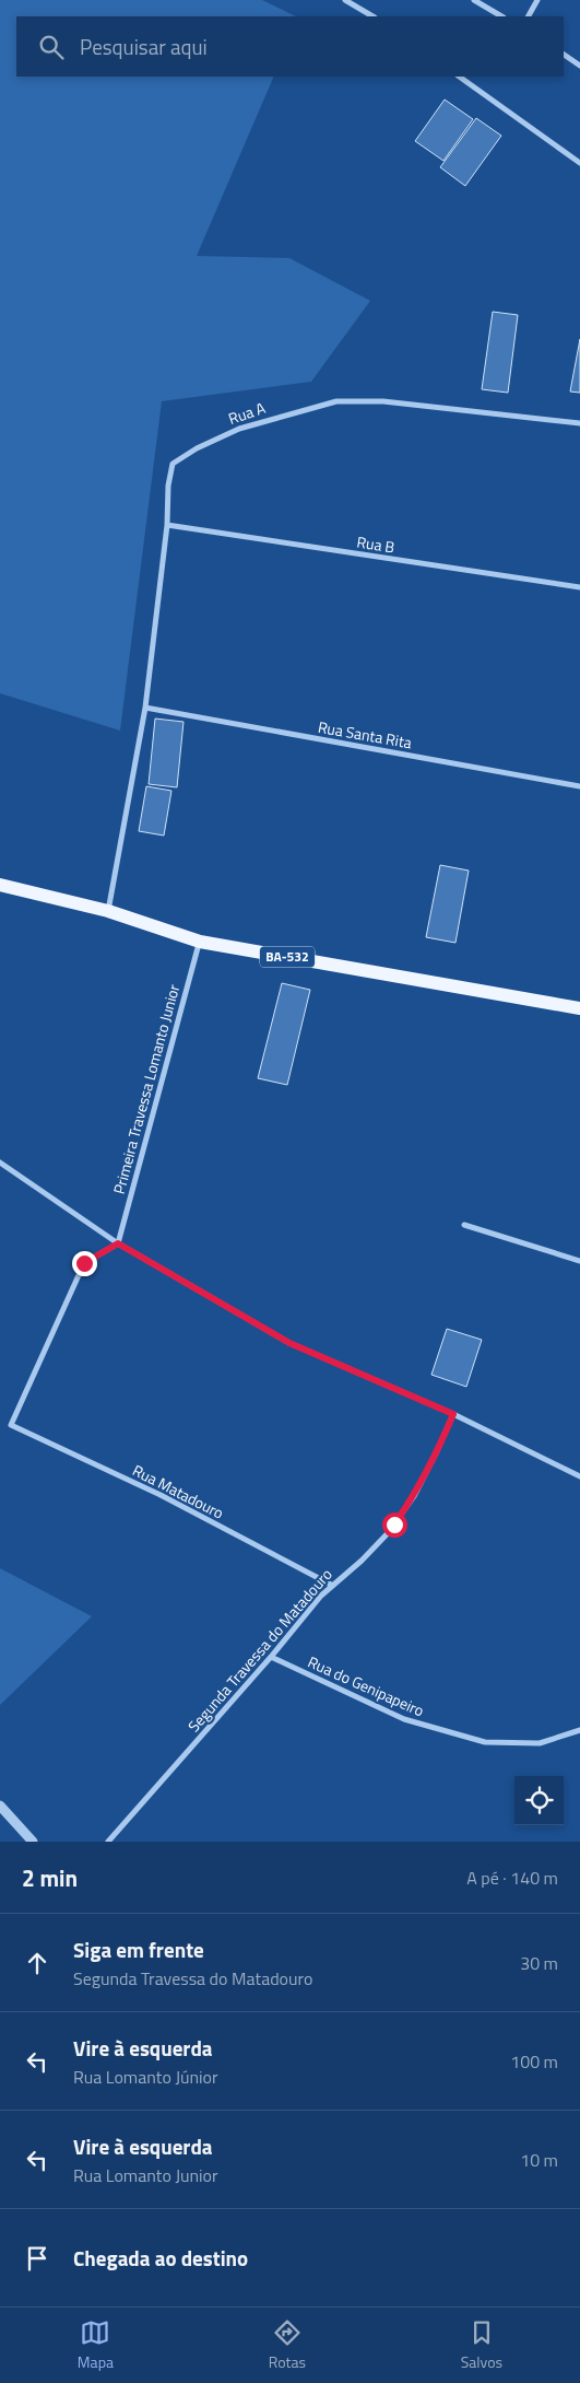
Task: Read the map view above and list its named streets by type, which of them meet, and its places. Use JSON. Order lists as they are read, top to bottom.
{
  "streets": {
    "main road": ["BA-532"],
    "street": [
      "Rua A",
      "Rua B",
      "Rua Santa Rita",
      "Primeira Travessa Lomanto Junior",
      "Rua Matadouro",
      "Segunda Travessa do Matadouro",
      "Rua do Genipapeiro"
    ]
  },
  "crossings": [
    ["Rua A", "Rua B"],
    ["Rua A", "Rua Santa Rita"],
    ["Rua A", "BA-532"],
    ["BA-532", "Primeira Travessa Lomanto Junior"],
    ["Primeira Travessa Lomanto Junior", "Rua Matadouro"],
    ["Rua Matadouro", "Segunda Travessa do Matadouro"],
    ["Segunda Travessa do Matadouro", "Rua do Genipapeiro"]
  ],
  "page": {
    "search": "Pesquisar aqui",
    "heading": ["2 min", "A pé · 140 m"],
    "list": [
      ["Siga em frente", "Segunda Travessa do Matadouro", "30 m"],
      ["Vire à esquerda", "Rua Lomanto Júnior", "100 m"],
      ["Vire à esquerda", "Rua Lomanto Junior", "10 m"],
      "Chegada ao destino"
    ],
    "nav": ["Mapa", "Rotas", "Salvos"]
  }
}
